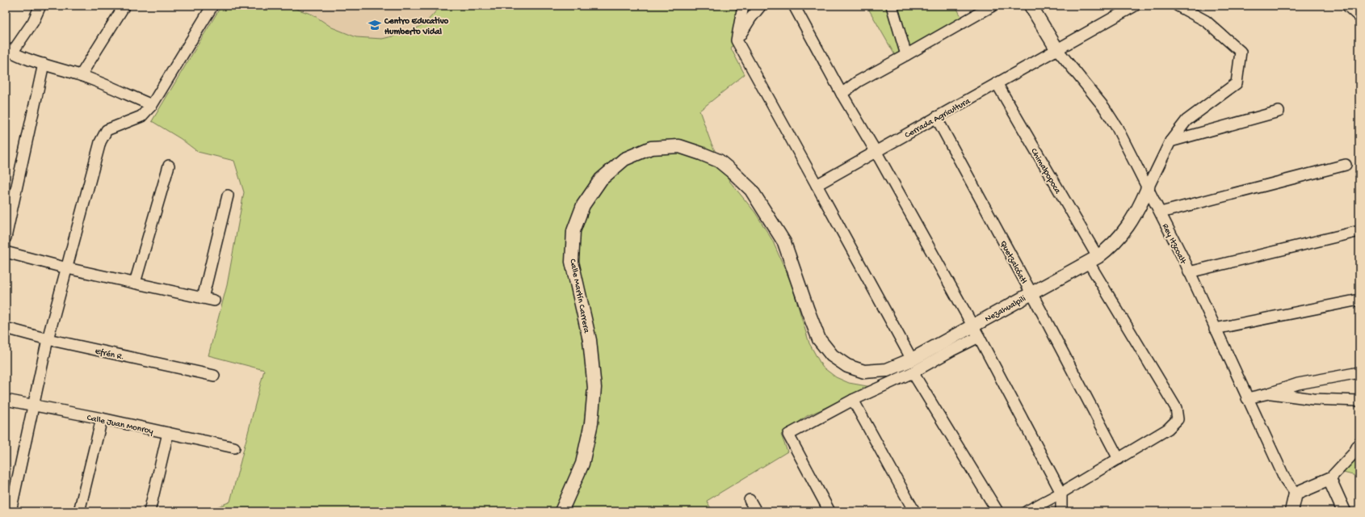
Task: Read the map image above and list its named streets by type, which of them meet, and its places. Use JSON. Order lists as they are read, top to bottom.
{
  "streets": {
    "street": [
      "Cerrada Agricultura",
      "Chimalpopoca",
      "Rey Itzcoalt",
      "Quetzalcóatl",
      "Calle Martín Carrera",
      "Nezahualpili",
      "Efrén R.",
      "Calle Juan Monroy"
    ]
  },
  "crossings": [
    ["Cerrada Agricultura", "Chimalpopoca"],
    ["Cerrada Agricultura", "Rey Itzcoalt"],
    ["Cerrada Agricultura", "Quetzalcóatl"],
    ["Chimalpopoca", "Quetzalcóatl"],
    ["Chimalpopoca", "Nezahualpili"],
    ["Rey Itzcoalt", "Nezahualpili"],
    ["Quetzalcóatl", "Nezahualpili"],
    ["Calle Martín Carrera", "Nezahualpili"]
  ],
  "places": {
    "school or university": ["Centro Educativo Humberto Vidal"]
  }
}
